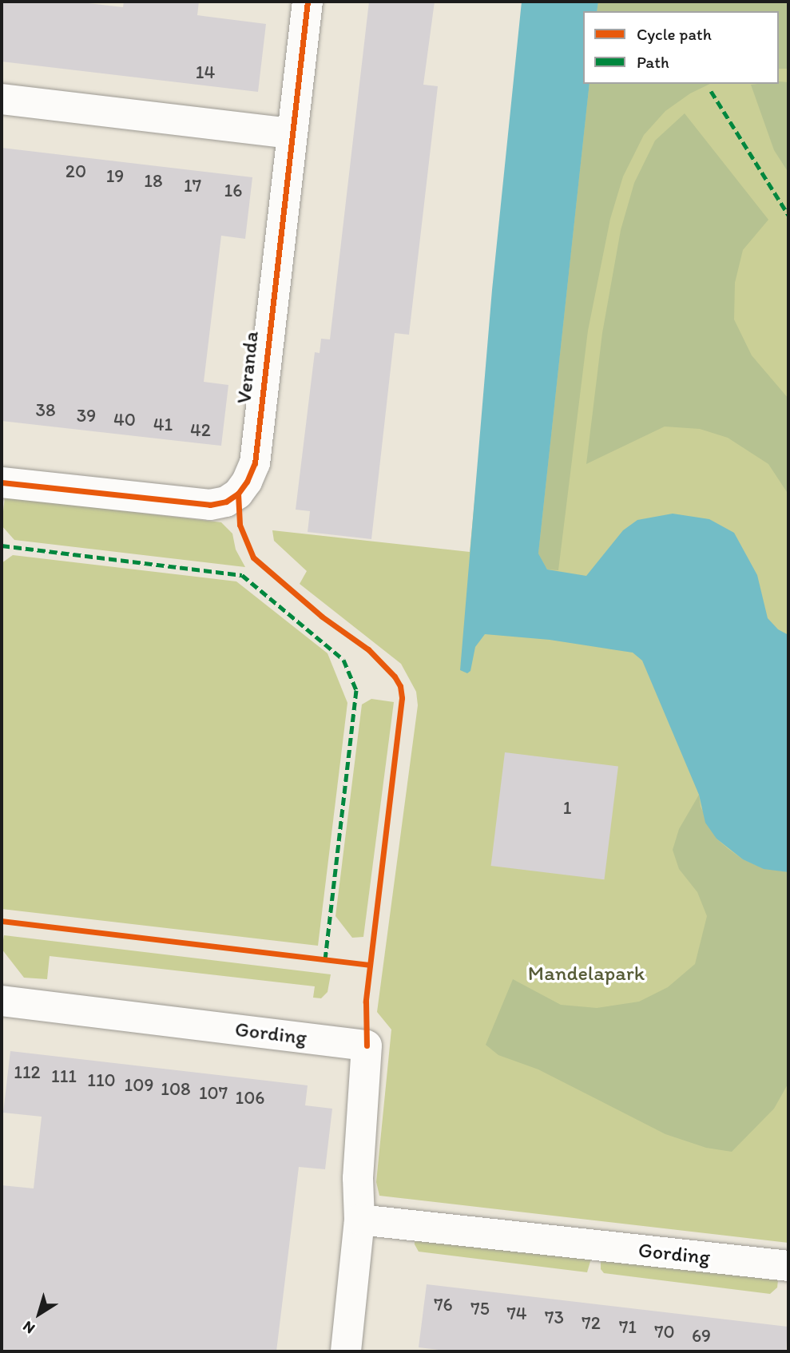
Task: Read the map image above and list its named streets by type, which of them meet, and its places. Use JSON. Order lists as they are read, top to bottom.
{
  "streets": {
    "street": ["Veranda", "Gording"]
  },
  "parks": ["Mandelapark"],
  "house_numbers": [
    "14",
    "20",
    "19",
    "18",
    "17",
    "16",
    "38",
    "39",
    "40",
    "41",
    "42",
    "1",
    "112",
    "111",
    "110",
    "109",
    "108",
    "107",
    "106",
    "76",
    "75",
    "74",
    "73",
    "72",
    "71",
    "70",
    "69"
  ],
  "legend": ["Cycle path", "Path"],
  "north": "bottom left"
}
